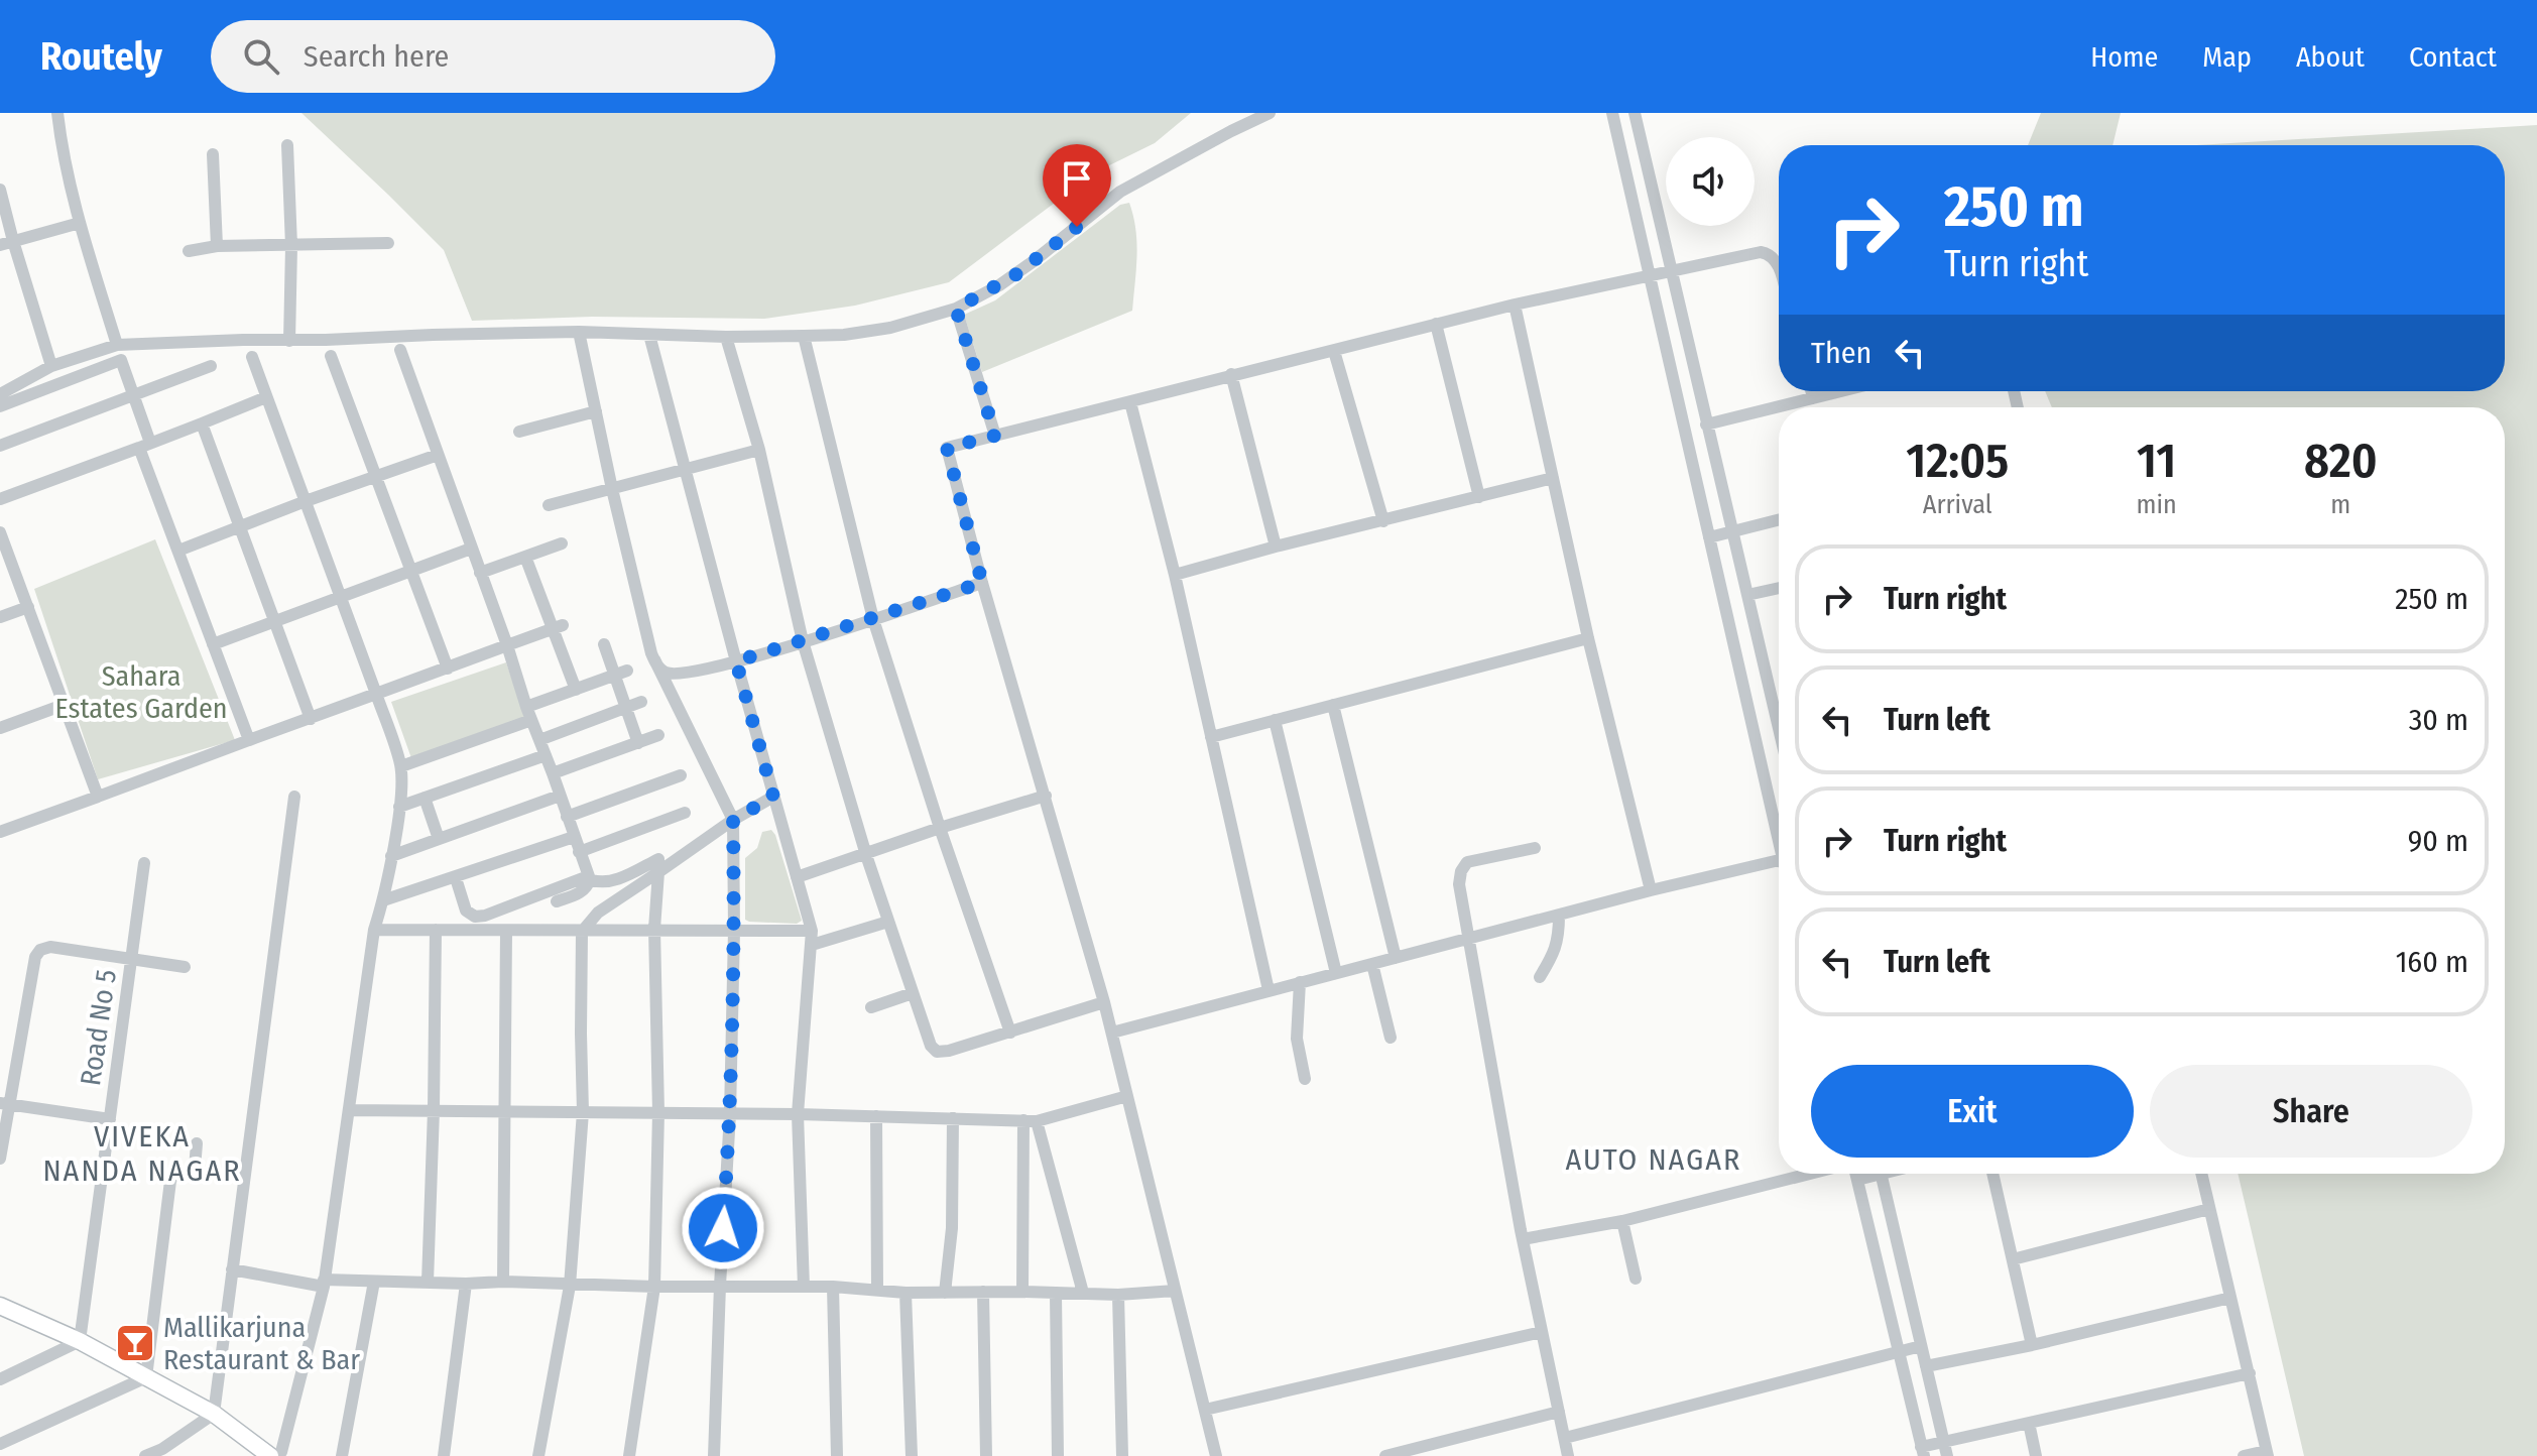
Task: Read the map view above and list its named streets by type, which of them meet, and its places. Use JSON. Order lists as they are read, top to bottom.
{
  "streets": {
    "street": ["Road No 5"]
  },
  "districts": ["VIVEKA NANDA NAGAR", "AUTO NAGAR"],
  "parks": ["Sahara Estates Garden"],
  "places": {
    "bar": ["Mallikarjuna Restaurant & Bar"]
  },
  "page": {
    "header": "Routely",
    "search": "Search here",
    "nav": [
      "Home",
      "Map",
      "About",
      "Contact"
    ],
    "turn": ["250 m", "Turn right"],
    "then": "Then",
    "eta": [
      "12:05",
      "Arrival",
      "11",
      "min",
      "820",
      "m"
    ],
    "list": [
      {
        "name": "Turn right",
        "value": "250 m"
      },
      {
        "name": "Turn left",
        "value": "30 m"
      },
      {
        "name": "Turn right",
        "value": "90 m"
      },
      {
        "name": "Turn left",
        "value": "160 m"
      }
    ],
    "buttons": ["Exit", "Share"]
  }
}
